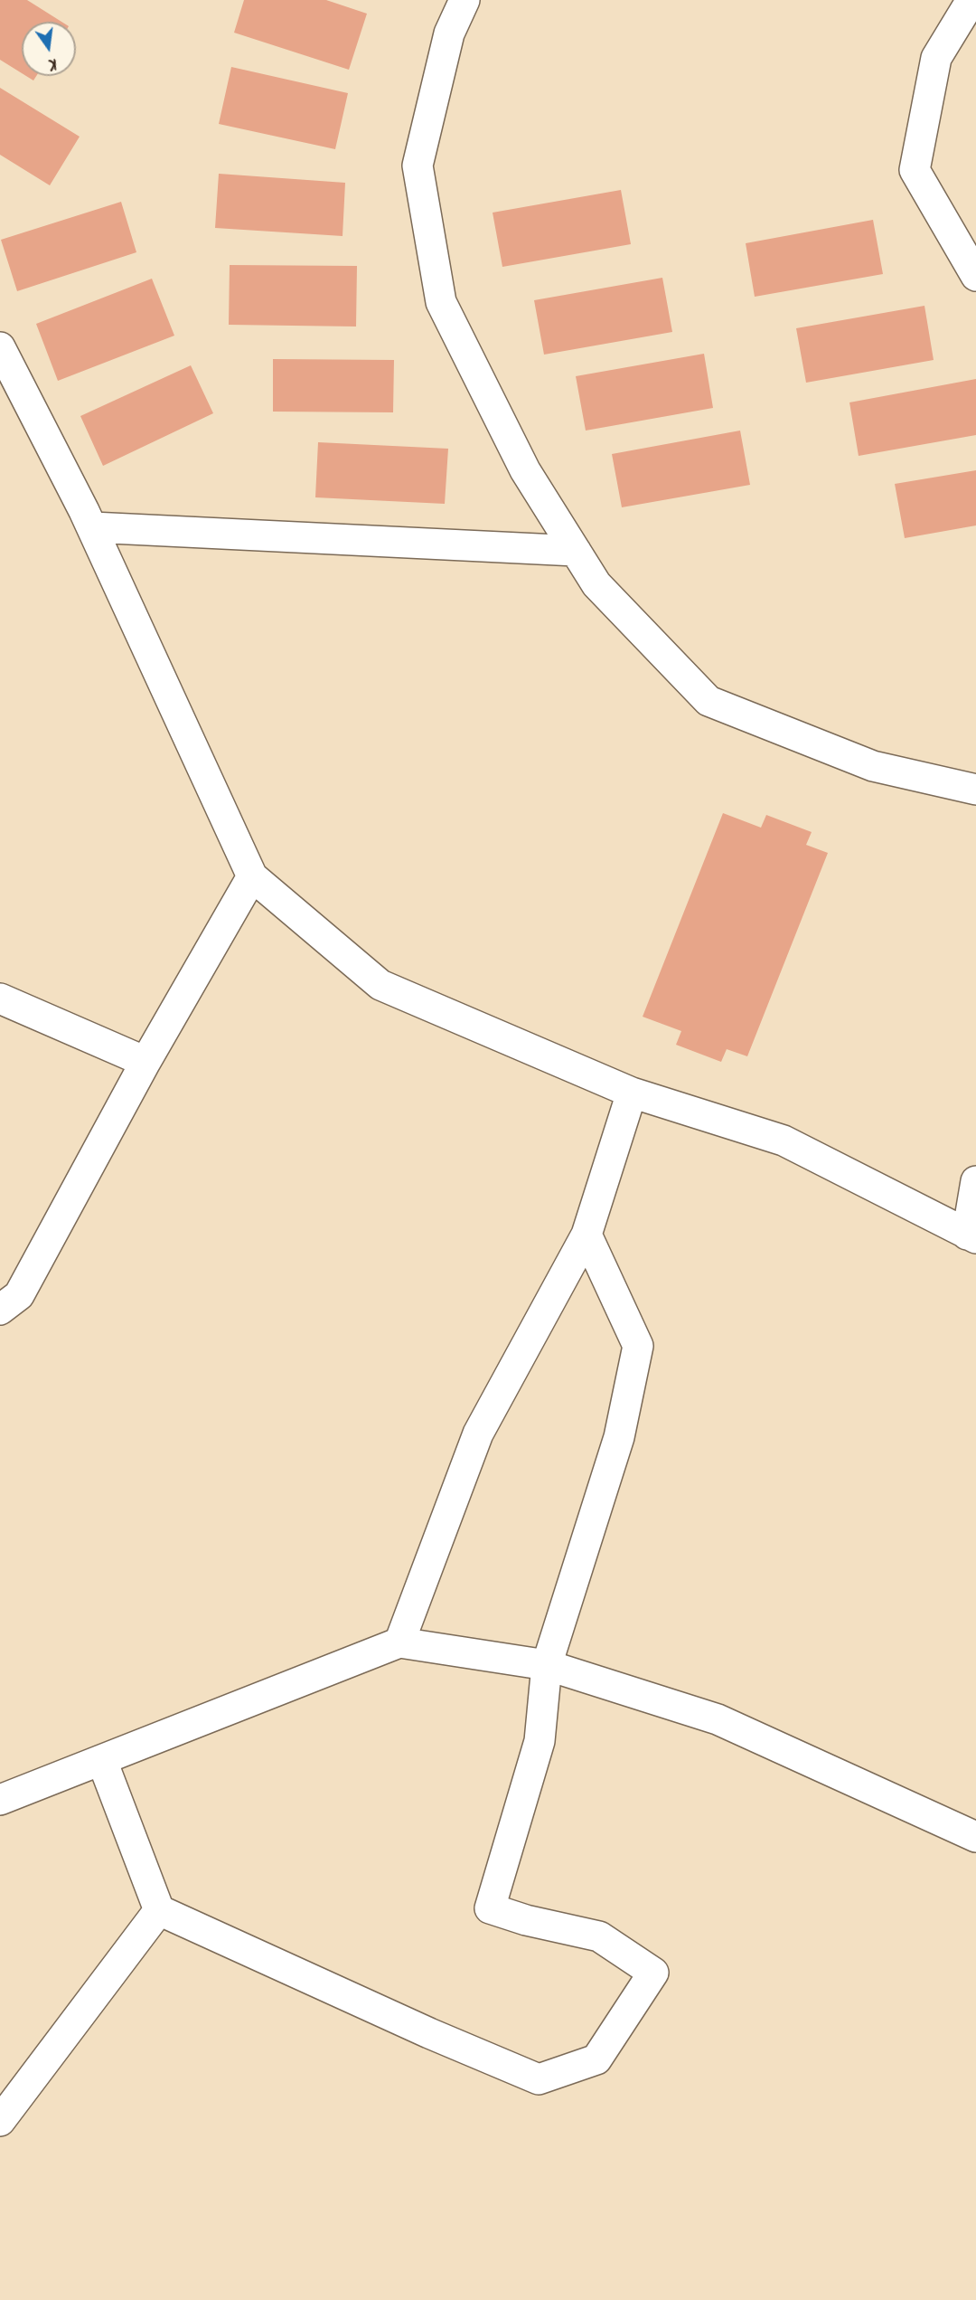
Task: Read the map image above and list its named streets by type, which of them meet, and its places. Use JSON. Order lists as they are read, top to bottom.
{
  "north": "bottom"
}
